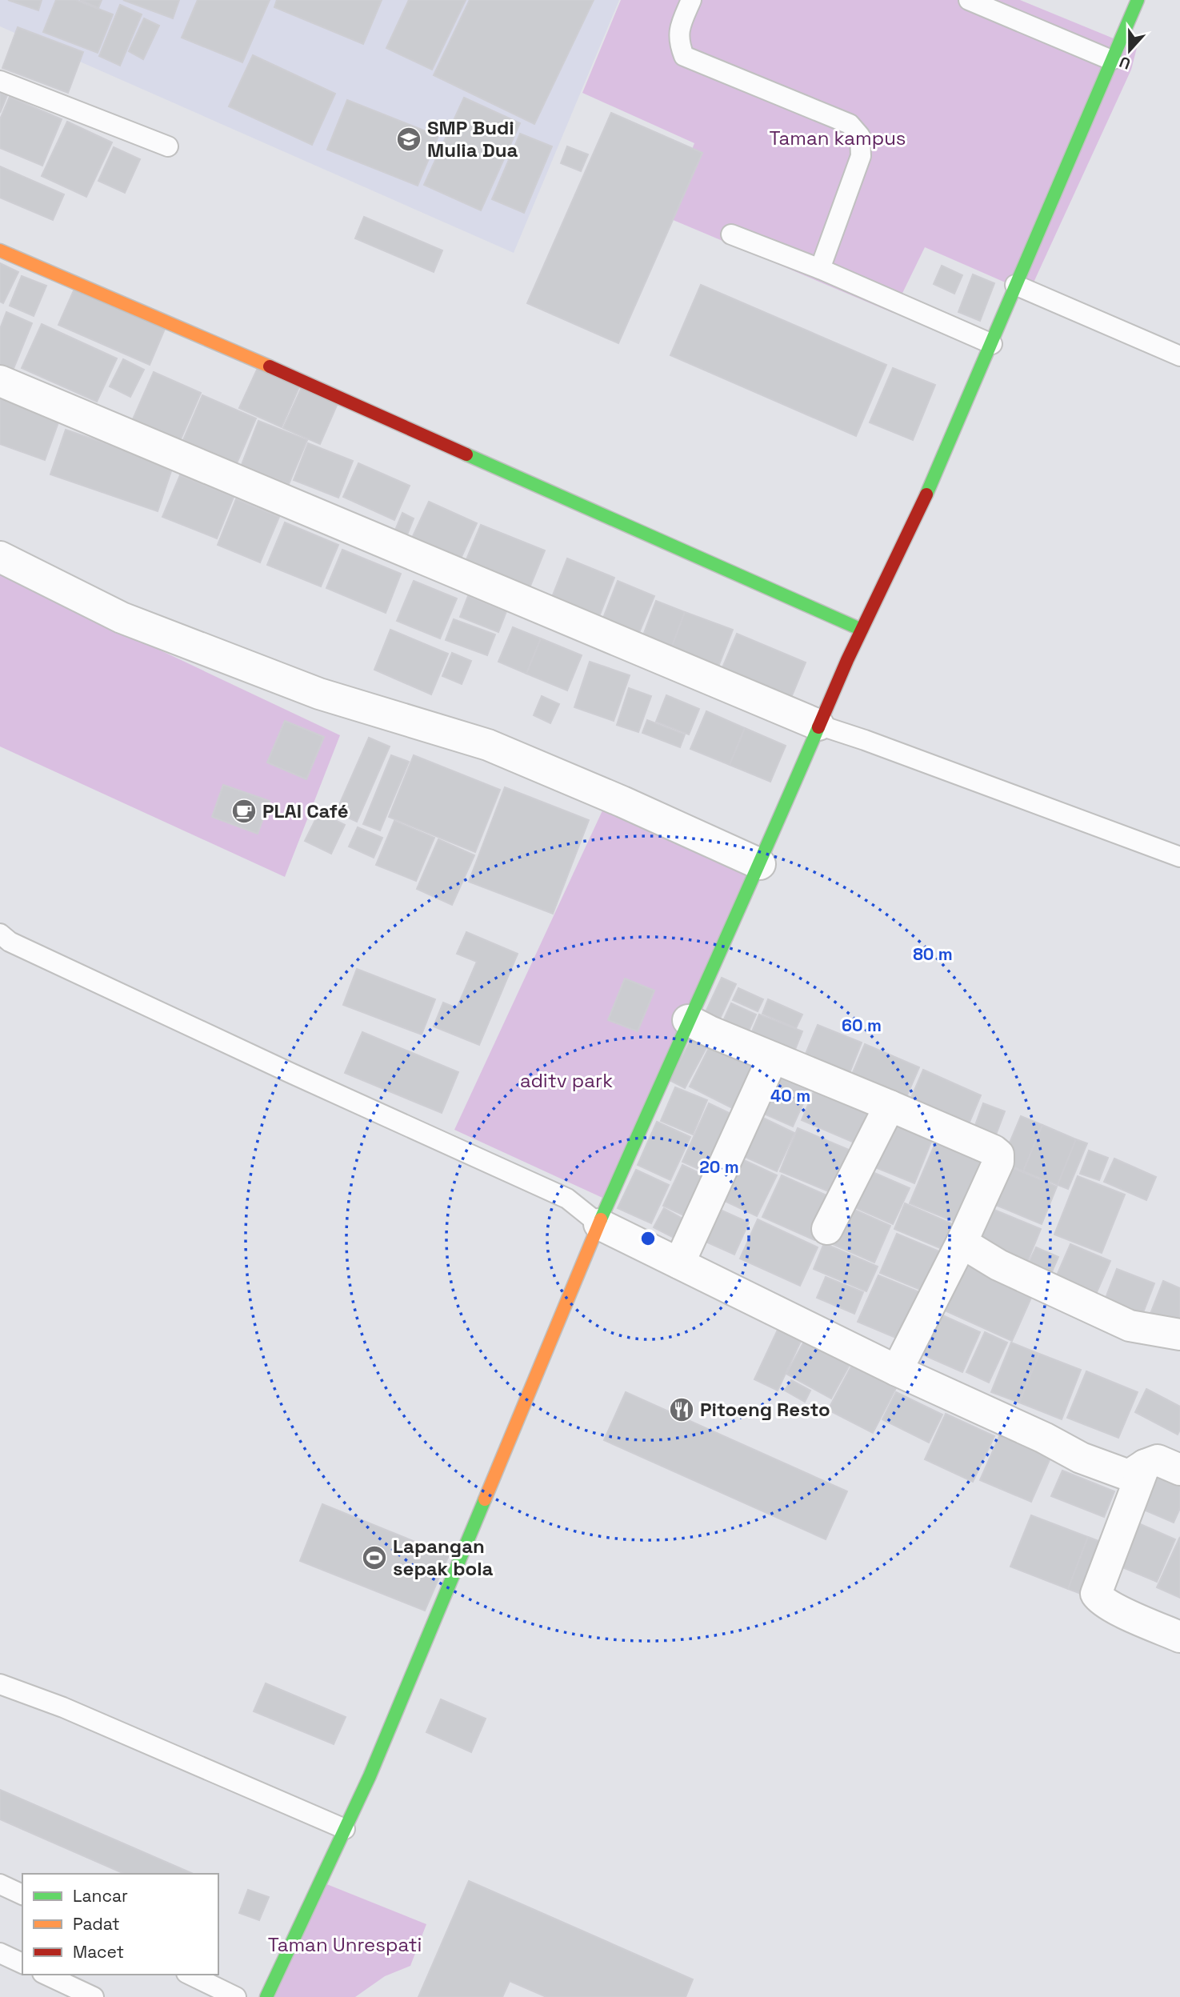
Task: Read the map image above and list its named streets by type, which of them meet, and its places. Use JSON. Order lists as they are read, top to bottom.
{
  "parks": ["Taman kampus", "aditv park", "Taman Unrespati"],
  "places": {
    "school or university": ["SMP Budi Mulia Dua"],
    "cafe": ["PLAI Café"],
    "restaurant": ["Pitoeng Resto"],
    "sports": ["Lapangan sepak bola"]
  },
  "legend": ["Lancar", "Padat", "Macet"],
  "north": "bottom",
  "rings": [
    "80 m",
    "60 m",
    "40 m",
    "20 m"
  ]
}
